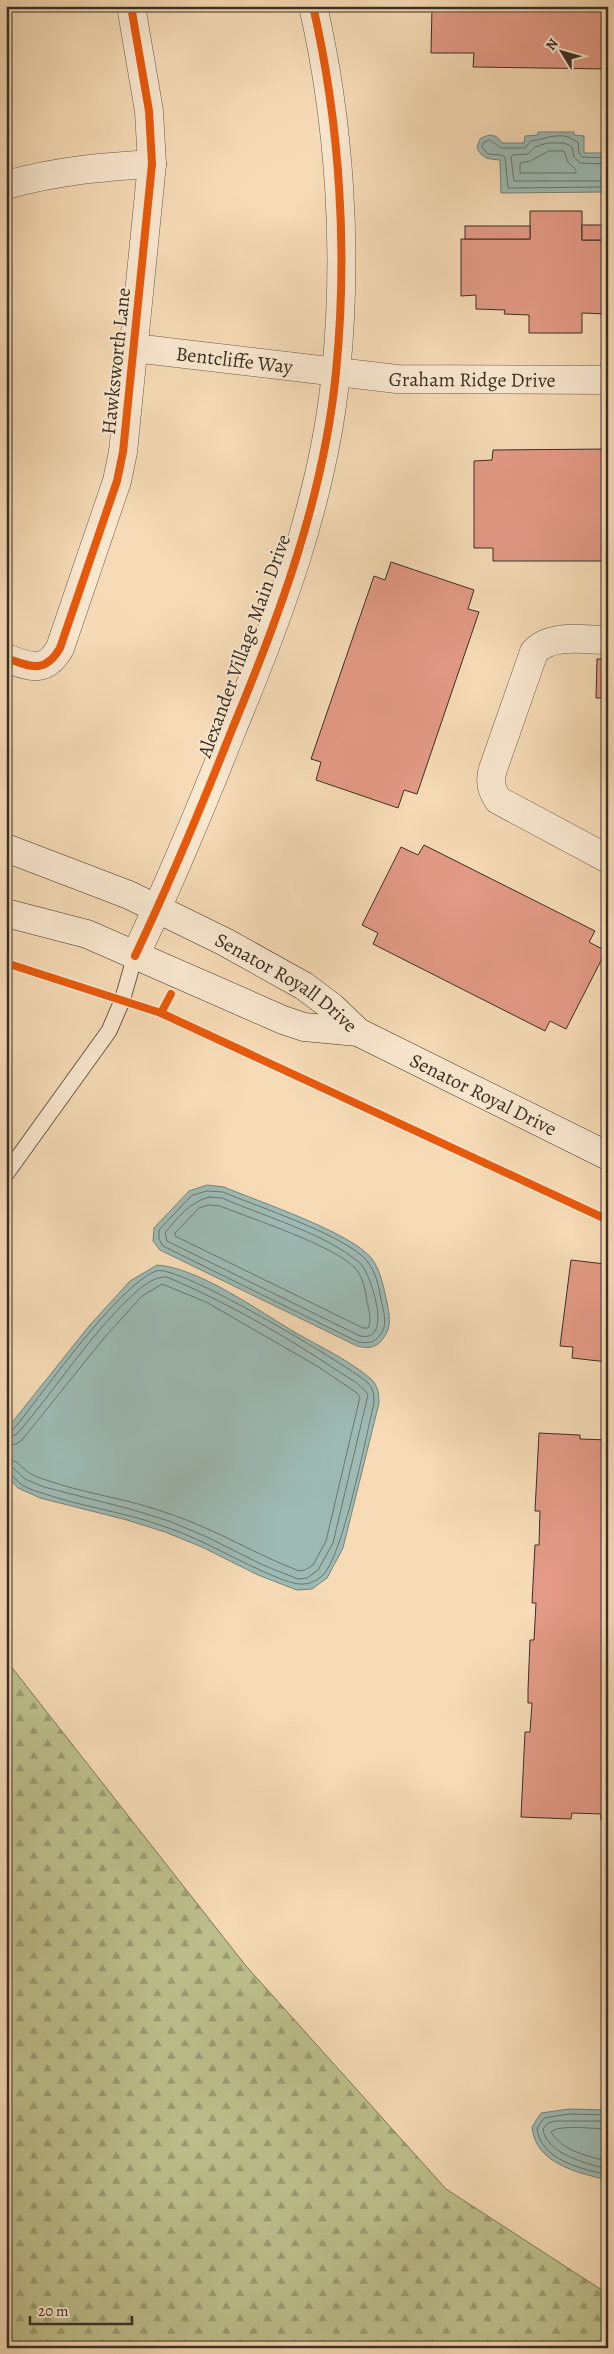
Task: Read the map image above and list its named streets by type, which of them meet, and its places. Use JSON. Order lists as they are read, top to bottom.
{
  "streets": {
    "street": [
      "Bentcliffe Way",
      "Hawksworth Lane",
      "Graham Ridge Drive",
      "Alexander Village Main Drive",
      "Senator Royall Drive",
      "Senator Royal Drive"
    ]
  },
  "crossings": [
    ["Bentcliffe Way", "Hawksworth Lane"],
    ["Bentcliffe Way", "Graham Ridge Drive"],
    ["Bentcliffe Way", "Alexander Village Main Drive"],
    ["Graham Ridge Drive", "Alexander Village Main Drive"],
    ["Alexander Village Main Drive", "Senator Royall Drive"],
    ["Senator Royall Drive", "Senator Royal Drive"]
  ],
  "scale_bar": "20 m",
  "north": "top left"
}
